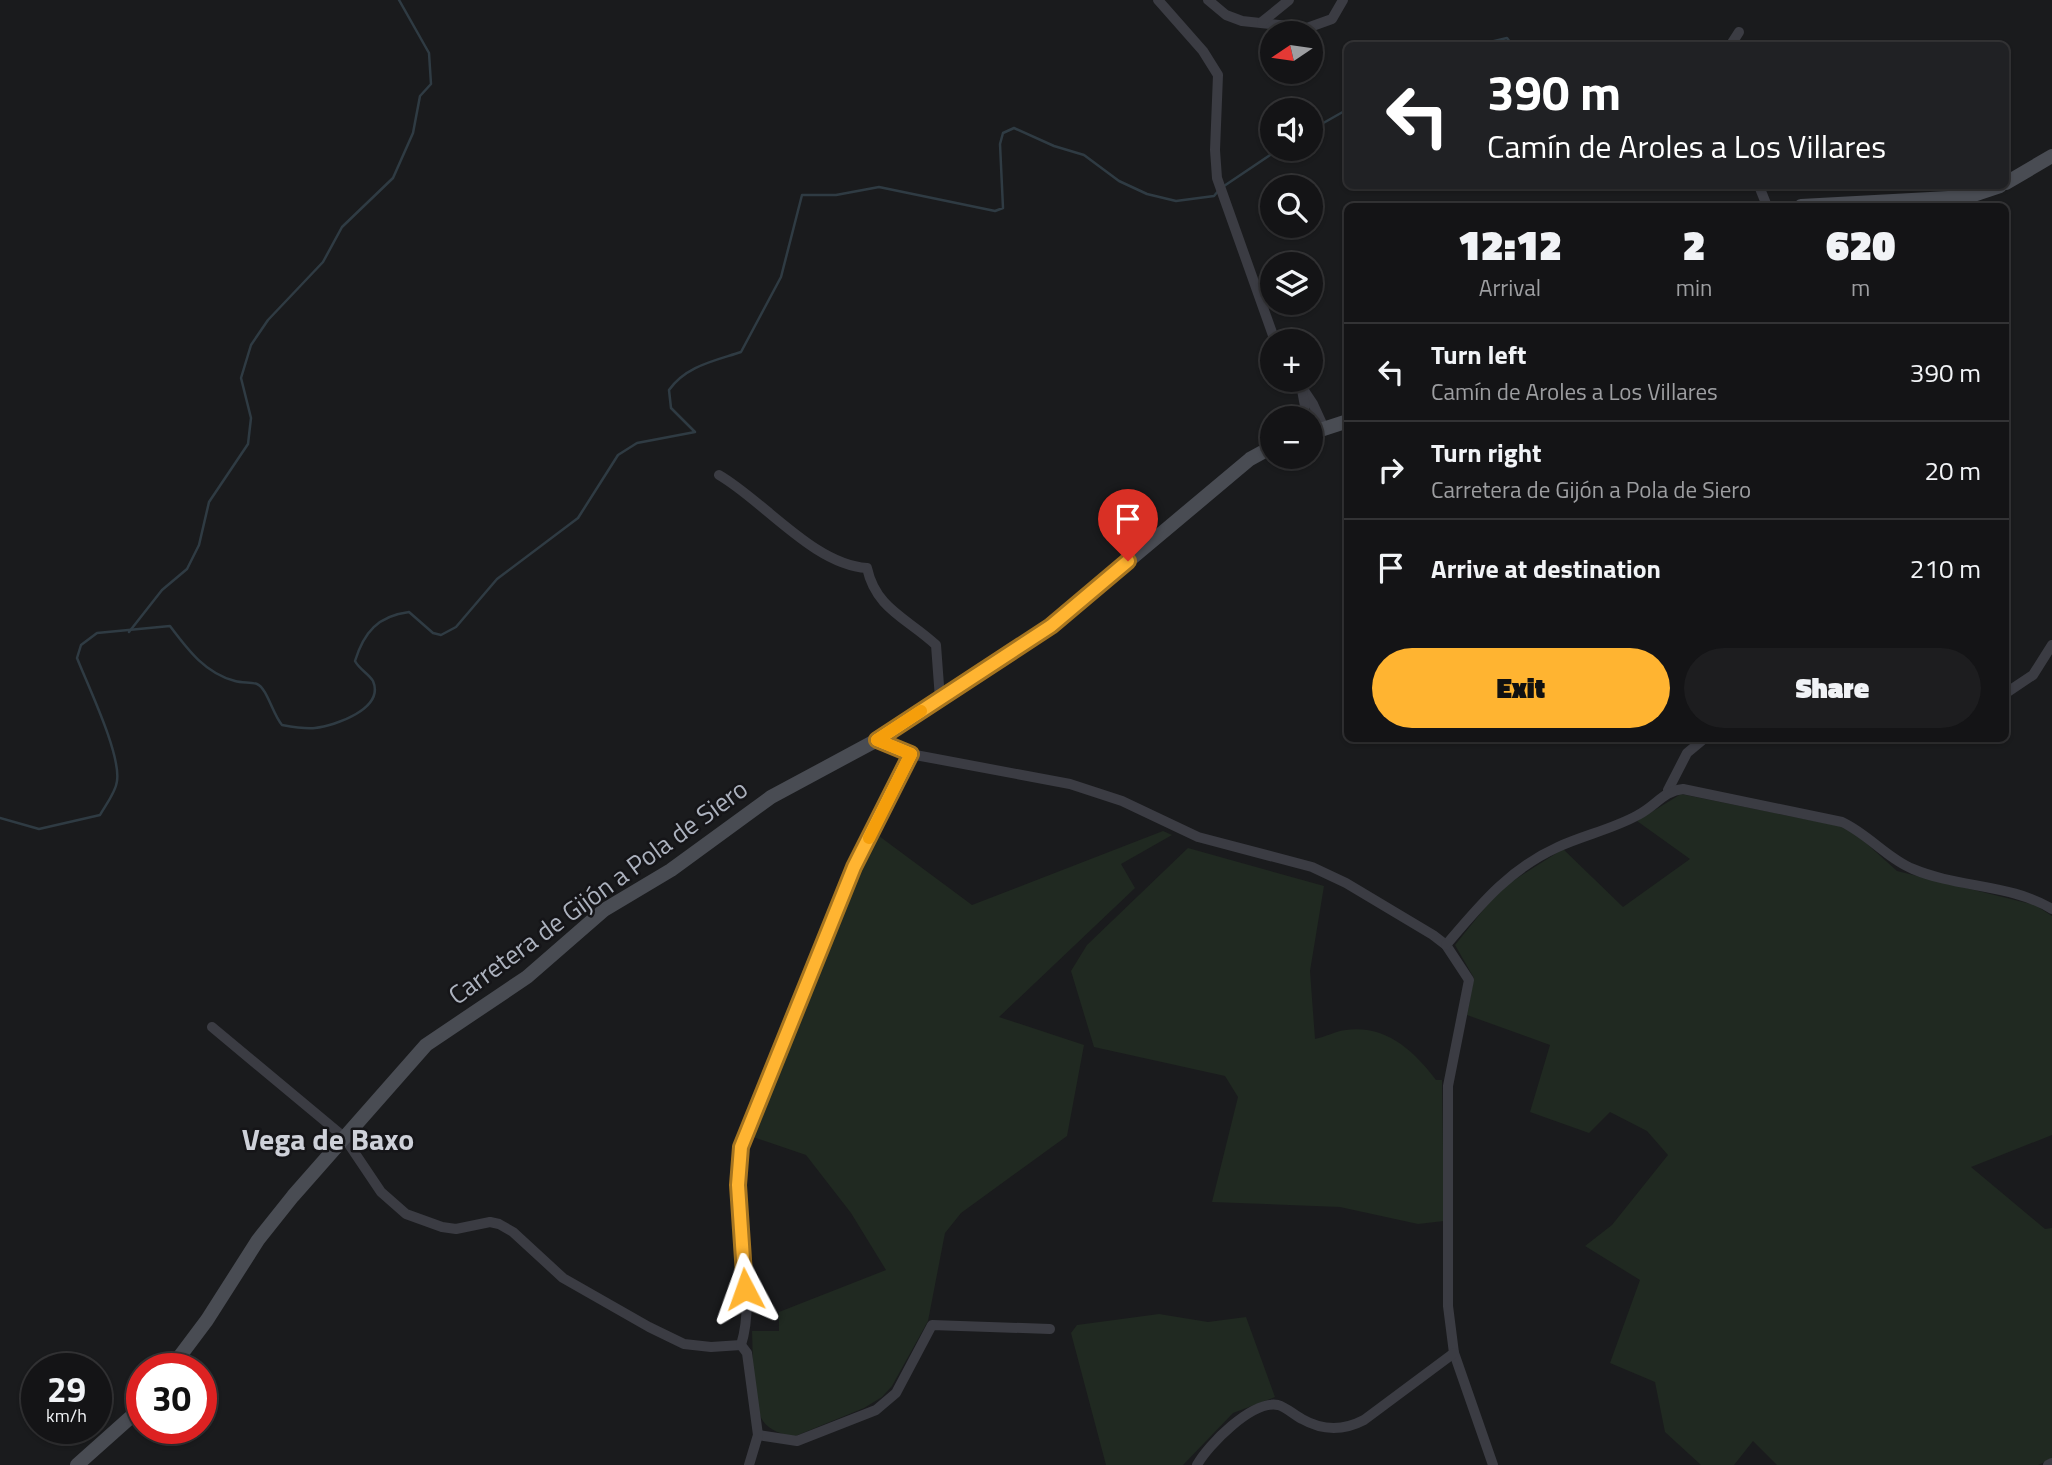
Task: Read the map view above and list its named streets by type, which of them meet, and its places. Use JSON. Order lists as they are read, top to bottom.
{
  "streets": {
    "street": ["Carretera de Gijón a Pola de Siero"]
  },
  "districts": ["Vega de Baxo"],
  "north": "left",
  "page": {
    "map_buttons": ["+", "−"],
    "turn": ["390 m", "Camín de Aroles a Los Villares"],
    "eta": [
      "12:12",
      "Arrival",
      "2",
      "min",
      "620",
      "m"
    ],
    "list": [
      {
        "name": "Turn left",
        "note": "Camín de Aroles a Los Villares",
        "value": "390 m"
      },
      {
        "name": "Turn right",
        "note": "Carretera de Gijón a Pola de Siero",
        "value": "20 m"
      },
      {
        "name": "Arrive at destination",
        "value": "210 m"
      }
    ],
    "buttons": ["Exit", "Share"],
    "speed": "29 km/h",
    "limit": "30"
  }
}
